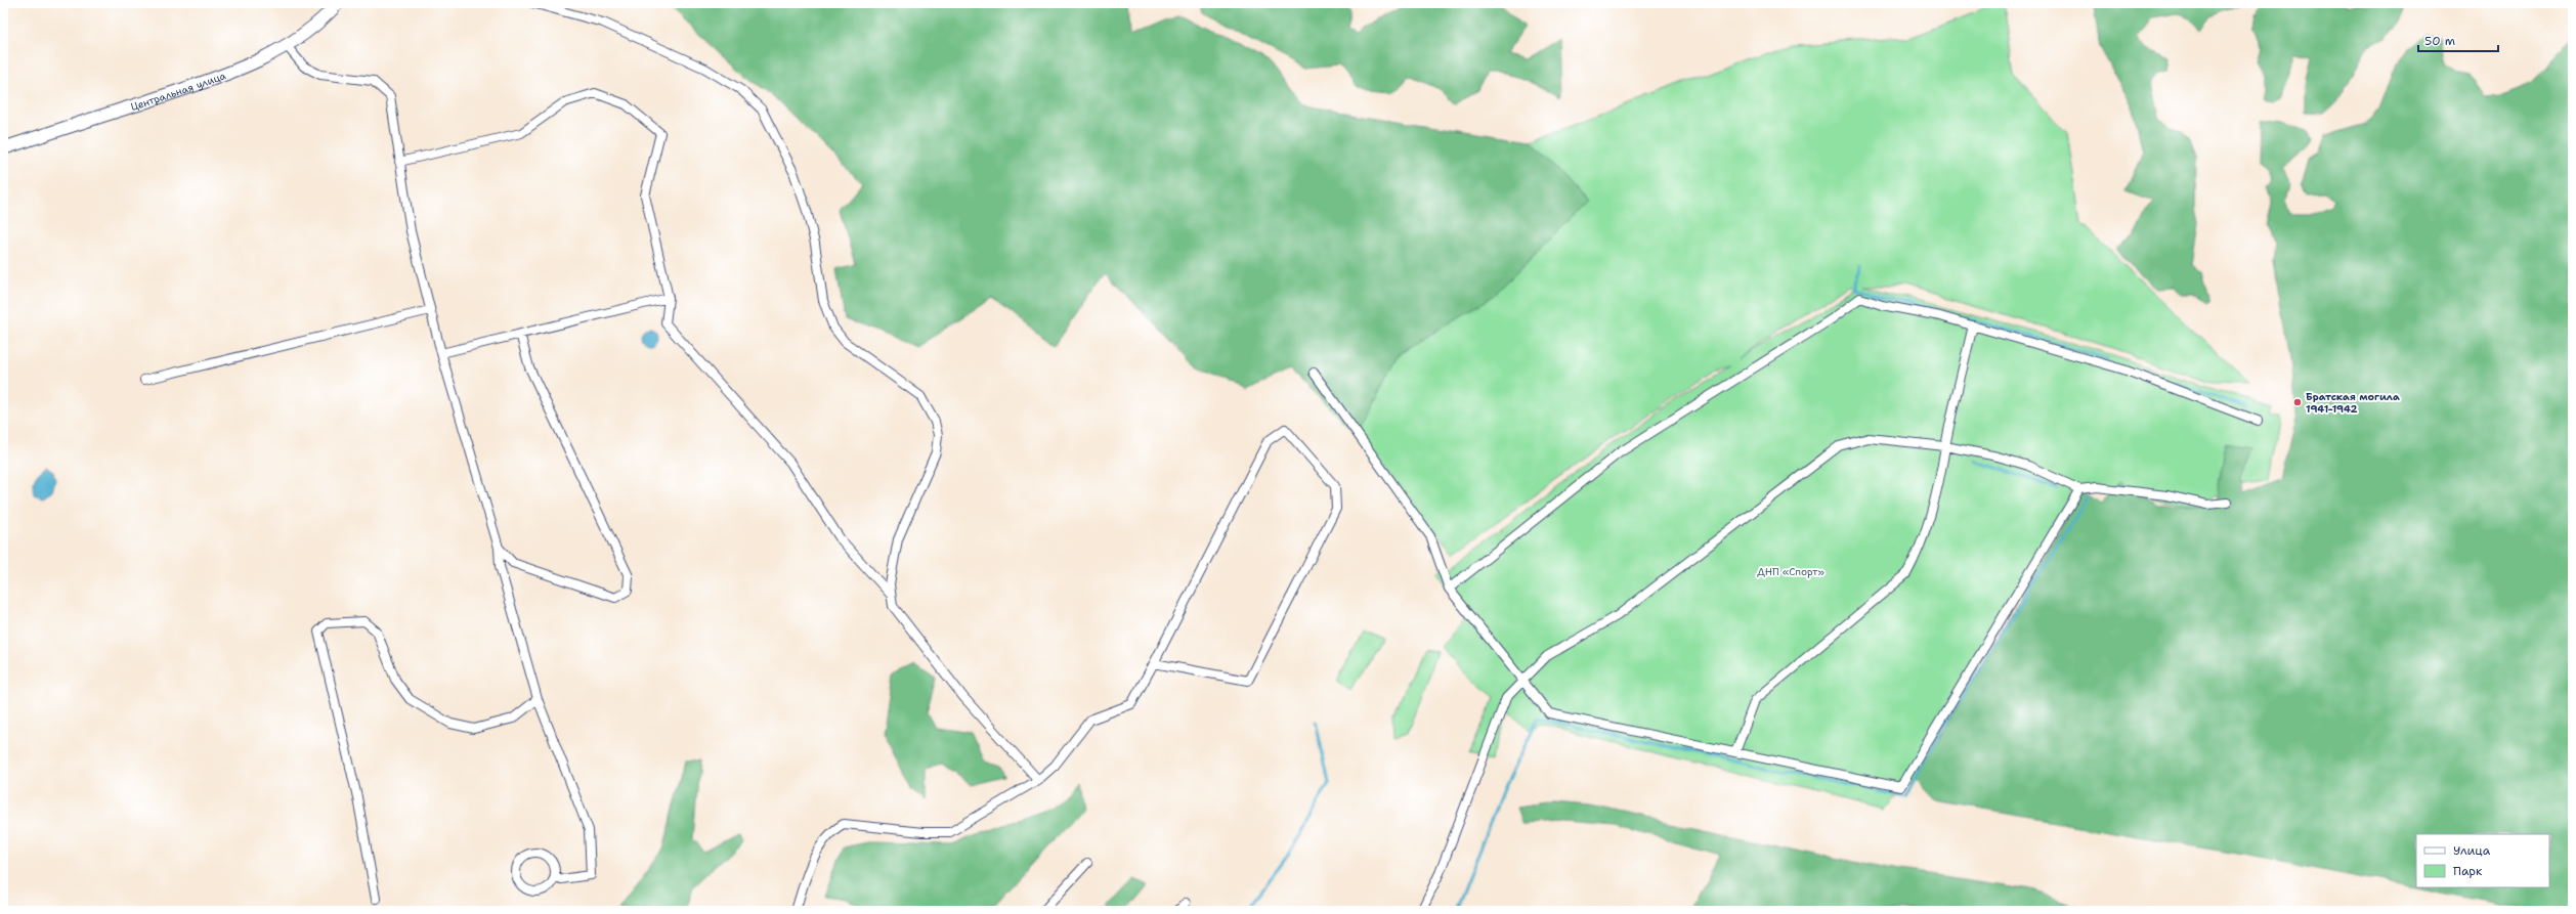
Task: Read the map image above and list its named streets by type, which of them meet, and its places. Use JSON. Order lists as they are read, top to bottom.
{
  "streets": {
    "street": ["Центральная улица"]
  },
  "parks": ["ДНП «Спорт»"],
  "places": ["Братская могила 1941-1942"],
  "legend": ["Улица", "Парк"],
  "scale_bar": "50 m"
}
